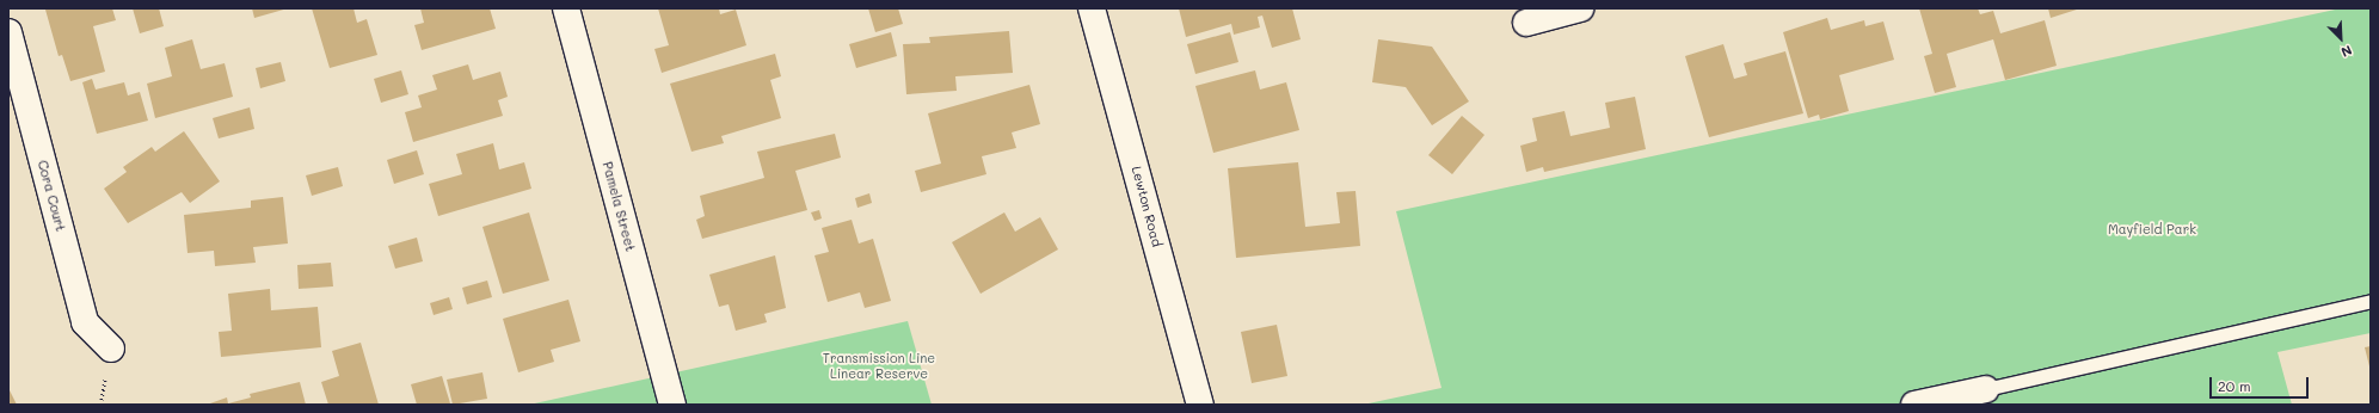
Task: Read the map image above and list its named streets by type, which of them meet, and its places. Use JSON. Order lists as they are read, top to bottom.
{
  "streets": {
    "street": ["Cora Court", "Pamela Street", "Lewton Road"]
  },
  "parks": ["Mayfield Park", "Transmission Line Linear Reserve"],
  "scale_bar": "20 m",
  "north": "bottom right"
}
